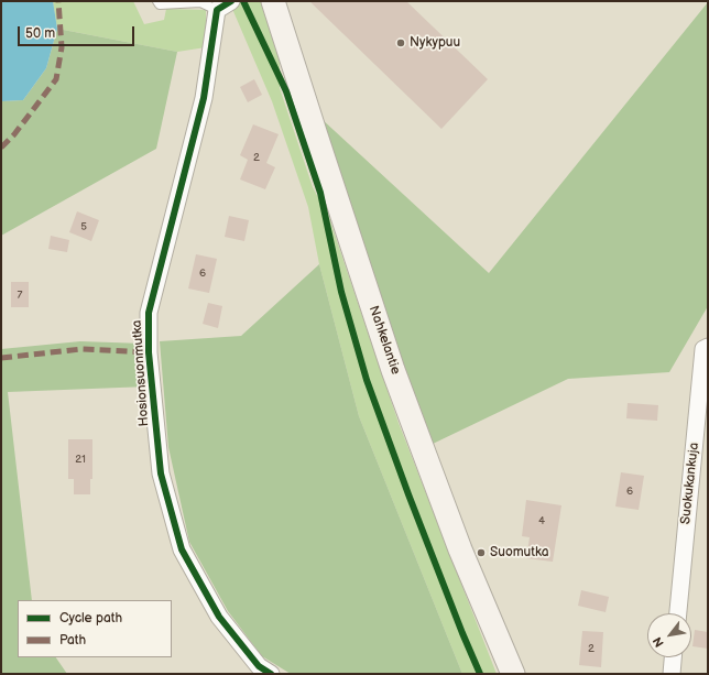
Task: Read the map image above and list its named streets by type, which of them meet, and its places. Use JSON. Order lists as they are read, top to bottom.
{
  "streets": {
    "main road": ["Nahkelantie"],
    "street": ["Hosionsuonmutka", "Suokukankuja"]
  },
  "places": ["Nykypuu", "Suomutka"],
  "house_numbers": [
    "2",
    "5",
    "6",
    "7",
    "21",
    "6",
    "4",
    "2"
  ],
  "legend": ["Cycle path", "Path"],
  "scale_bar": "50 m",
  "north": "bottom left"
}
